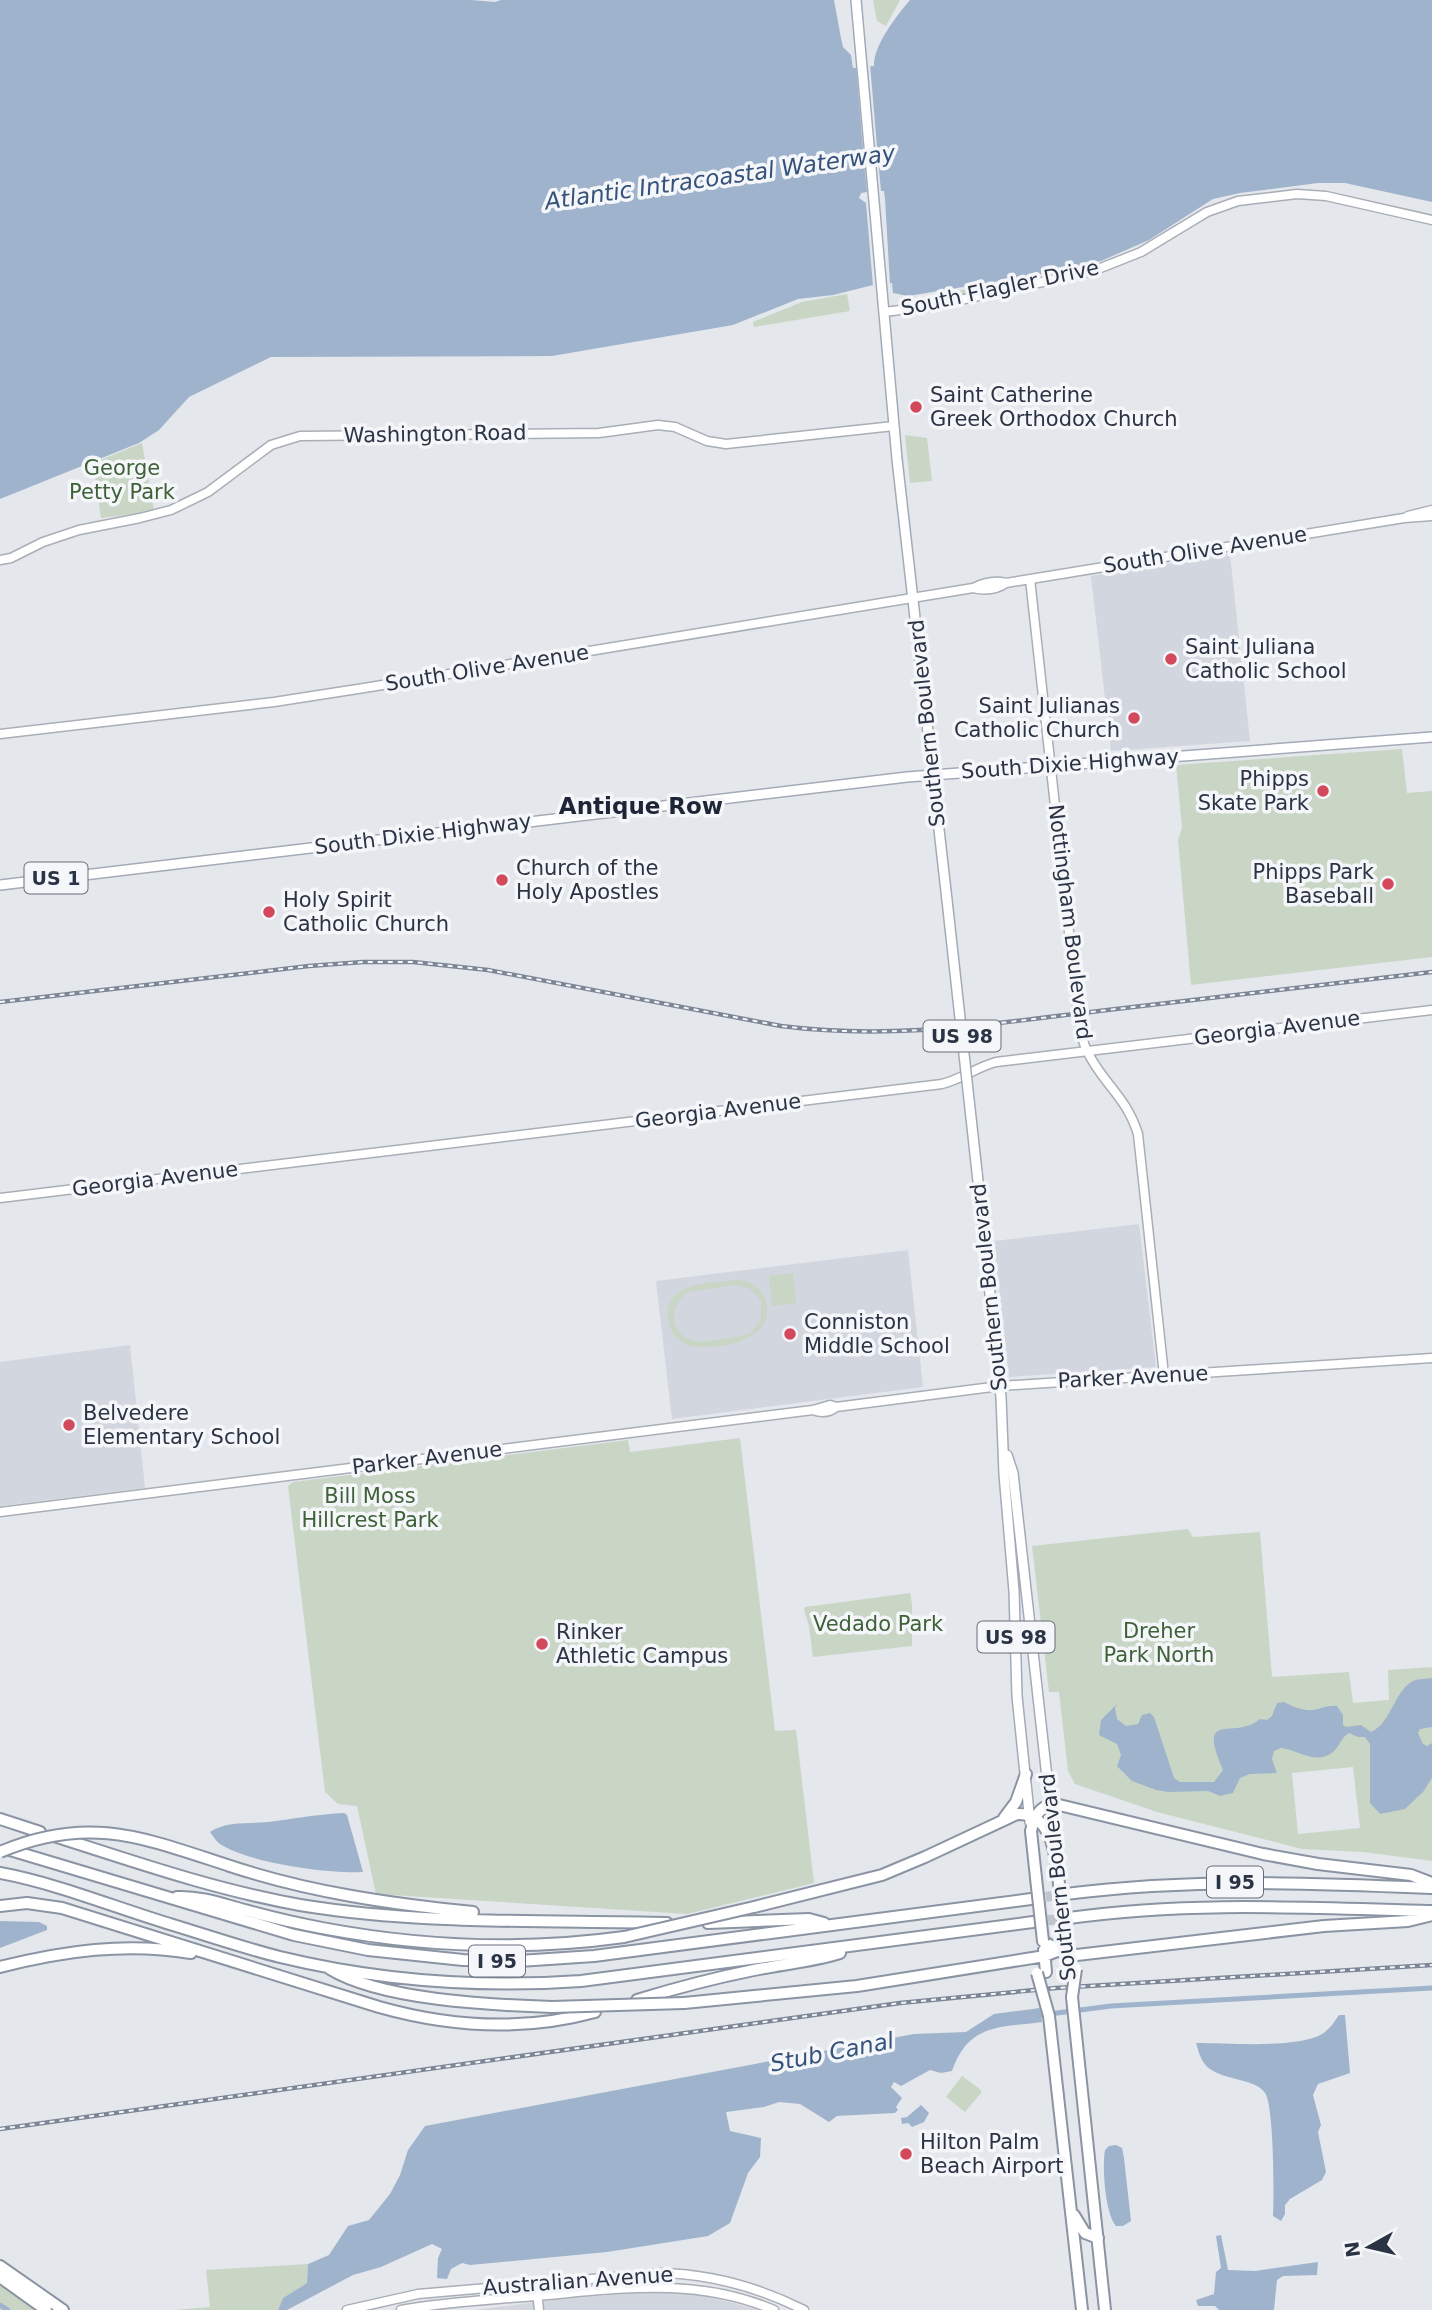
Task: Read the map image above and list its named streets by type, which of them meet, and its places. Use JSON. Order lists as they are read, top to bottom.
{
  "streets": {
    "highway": ["Southern Boulevard", "US 98", "I 95"],
    "main road": ["South Dixie Highway", "US 1"],
    "street": [
      "South Flagler Drive",
      "Washington Road",
      "South Olive Avenue",
      "Nottingham Boulevard",
      "Georgia Avenue",
      "Parker Avenue",
      "Australian Avenue"
    ]
  },
  "crossings": [
    ["South Flagler Drive", "Southern Boulevard"],
    ["Washington Road", "Southern Boulevard"],
    ["South Olive Avenue", "Southern Boulevard"],
    ["South Olive Avenue", "Nottingham Boulevard"],
    ["Southern Boulevard", "South Dixie Highway"],
    ["Southern Boulevard", "Parker Avenue"],
    ["South Dixie Highway", "Nottingham Boulevard"],
    ["Nottingham Boulevard", "Georgia Avenue"],
    ["Nottingham Boulevard", "Parker Avenue"]
  ],
  "districts": ["Antique Row"],
  "water": ["Atlantic Intracoastal Waterway", "Stub Canal"],
  "parks": [
    "George Petty Park",
    "Bill Moss Hillcrest Park",
    "Vedado Park",
    "Dreher Park North"
  ],
  "places": [
    "Saint Catherine Greek Orthodox Church",
    "Saint Juliana Catholic School",
    "Saint Julianas Catholic Church",
    "Phipps Skate Park",
    "Church of the Holy Apostles",
    "Phipps Park Baseball",
    "Holy Spirit Catholic Church",
    "Conniston Middle School",
    "Belvedere Elementary School",
    "Rinker Athletic Campus",
    "Hilton Palm Beach Airport"
  ],
  "north": "left"
}
